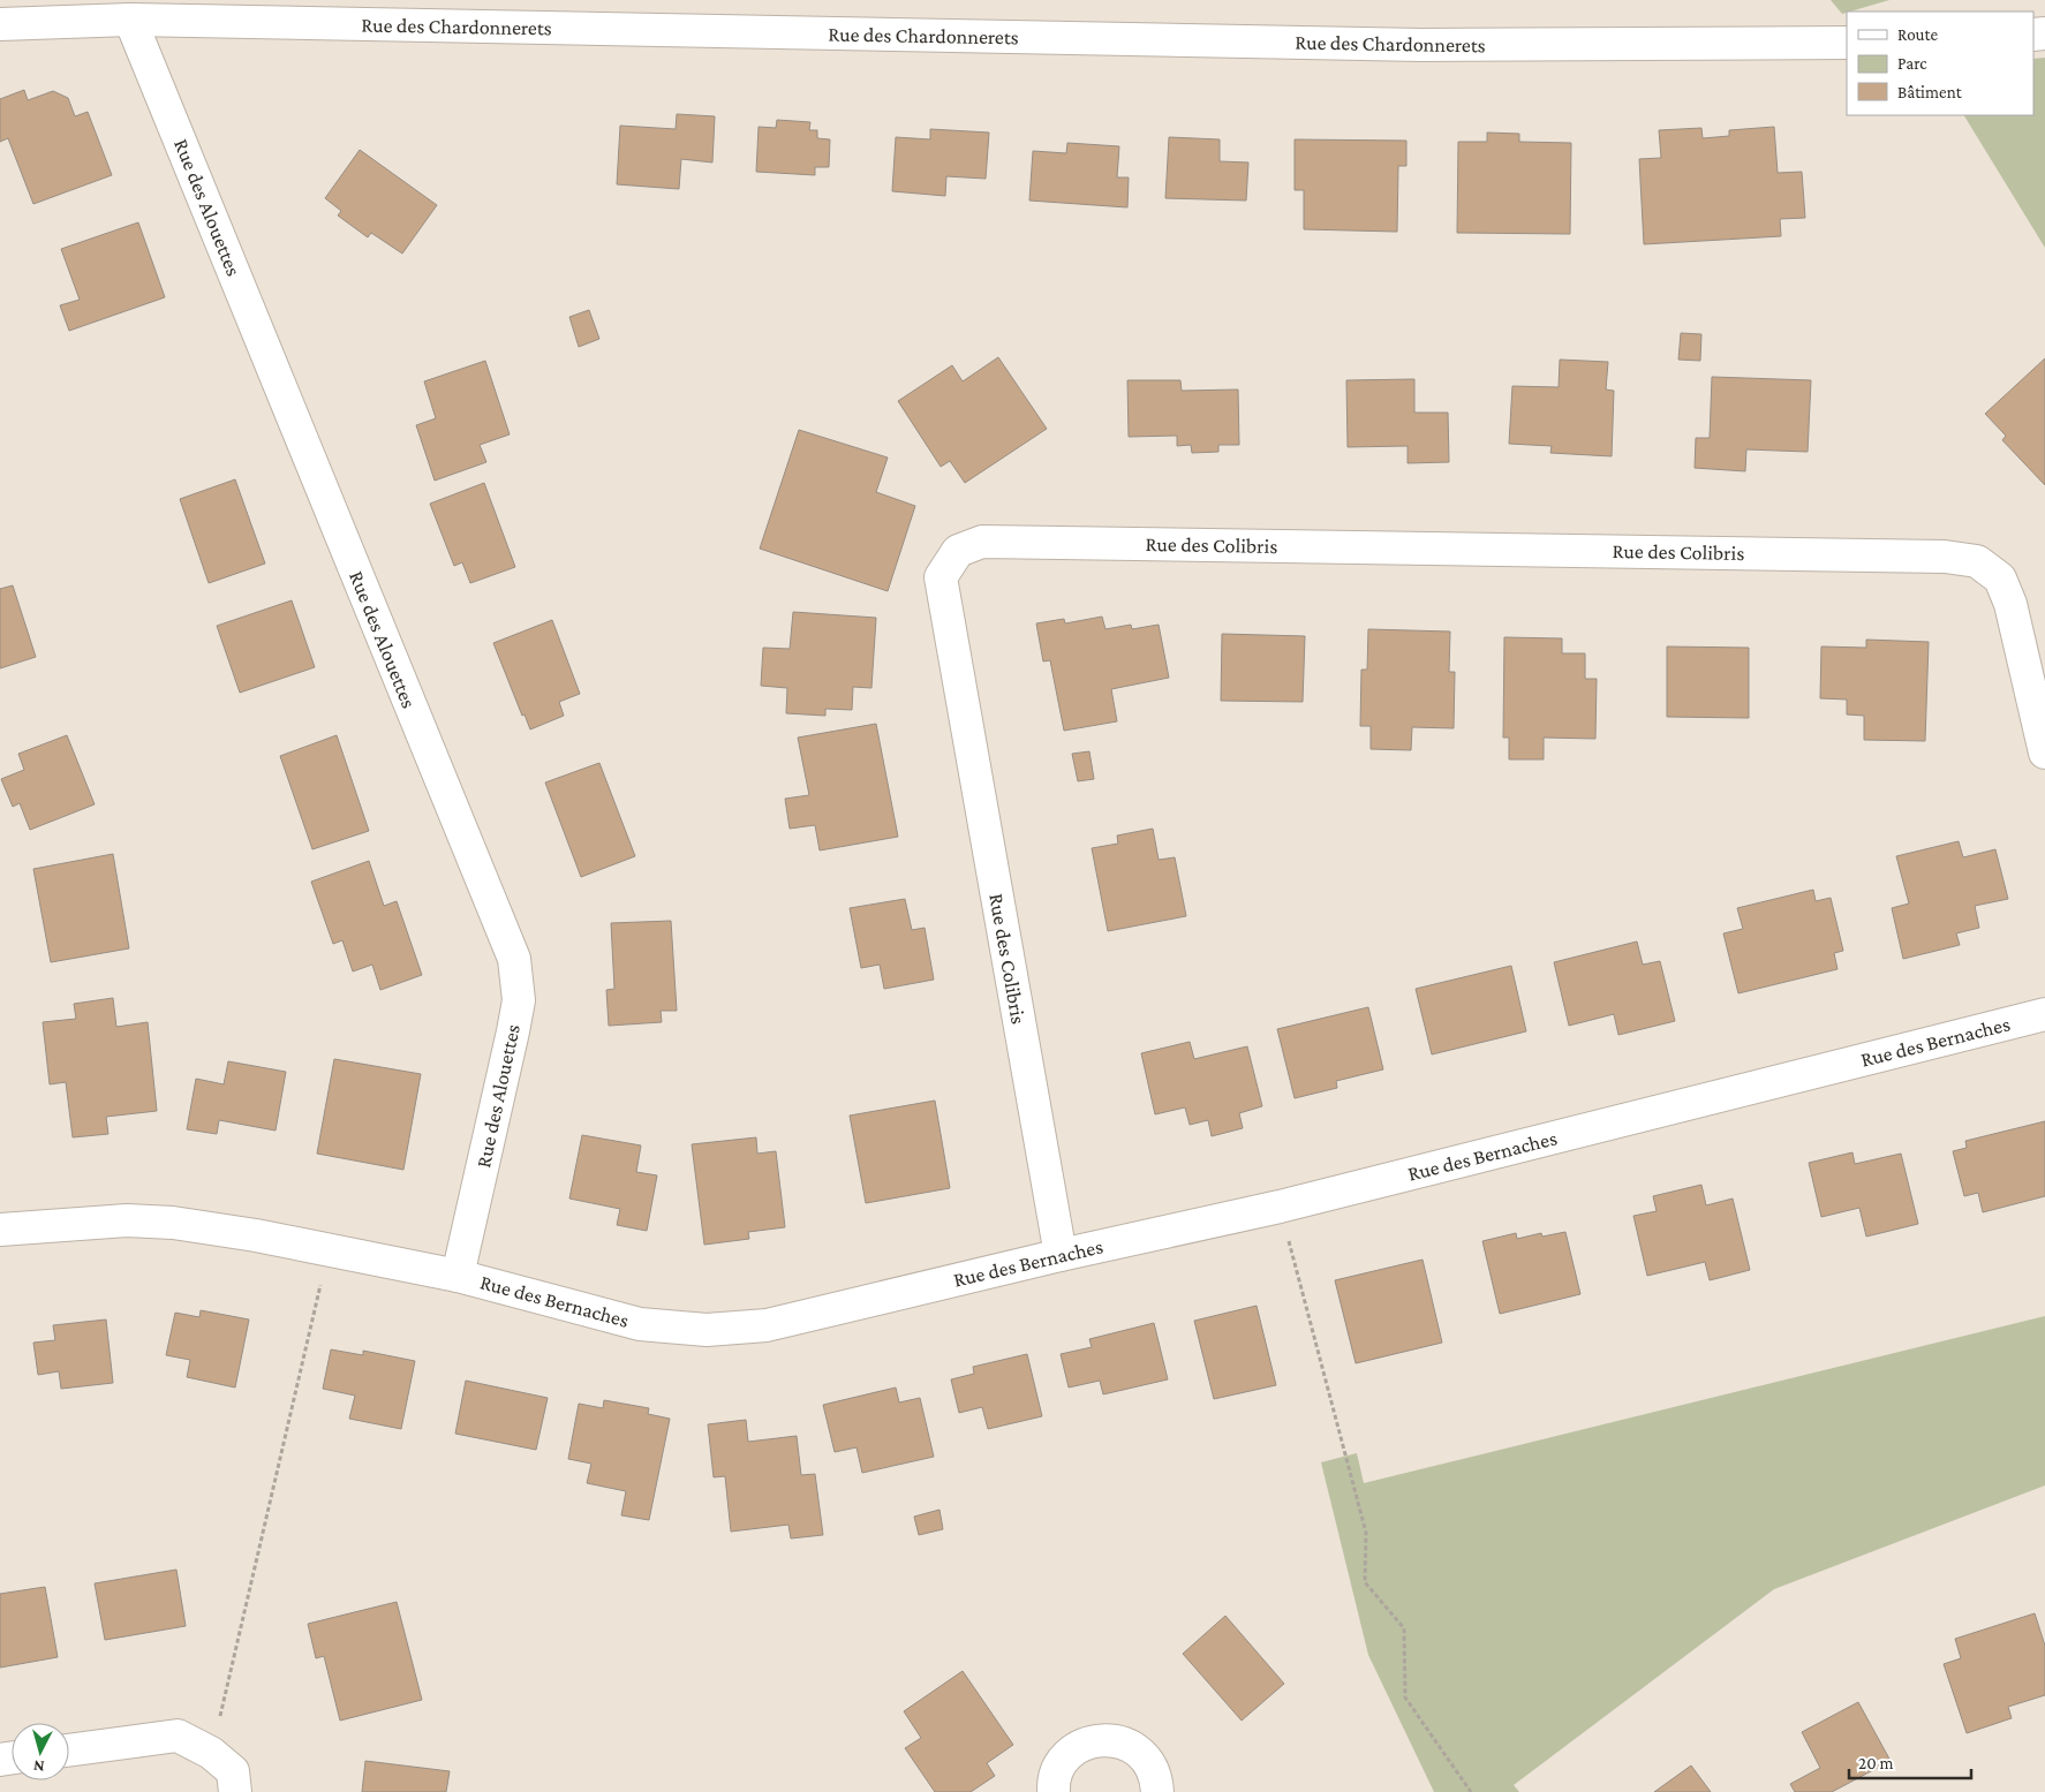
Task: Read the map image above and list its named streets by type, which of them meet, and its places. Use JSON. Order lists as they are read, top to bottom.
{
  "streets": {
    "street": [
      "Rue des Chardonnerets",
      "Rue des Alouettes",
      "Rue des Colibris",
      "Rue des Bernaches"
    ]
  },
  "crossings": [
    ["Rue des Chardonnerets", "Rue des Alouettes"],
    ["Rue des Alouettes", "Rue des Bernaches"],
    ["Rue des Colibris", "Rue des Bernaches"]
  ],
  "legend": ["Route", "Parc", "Bâtiment"],
  "scale_bar": "20 m",
  "north": "bottom"
}
